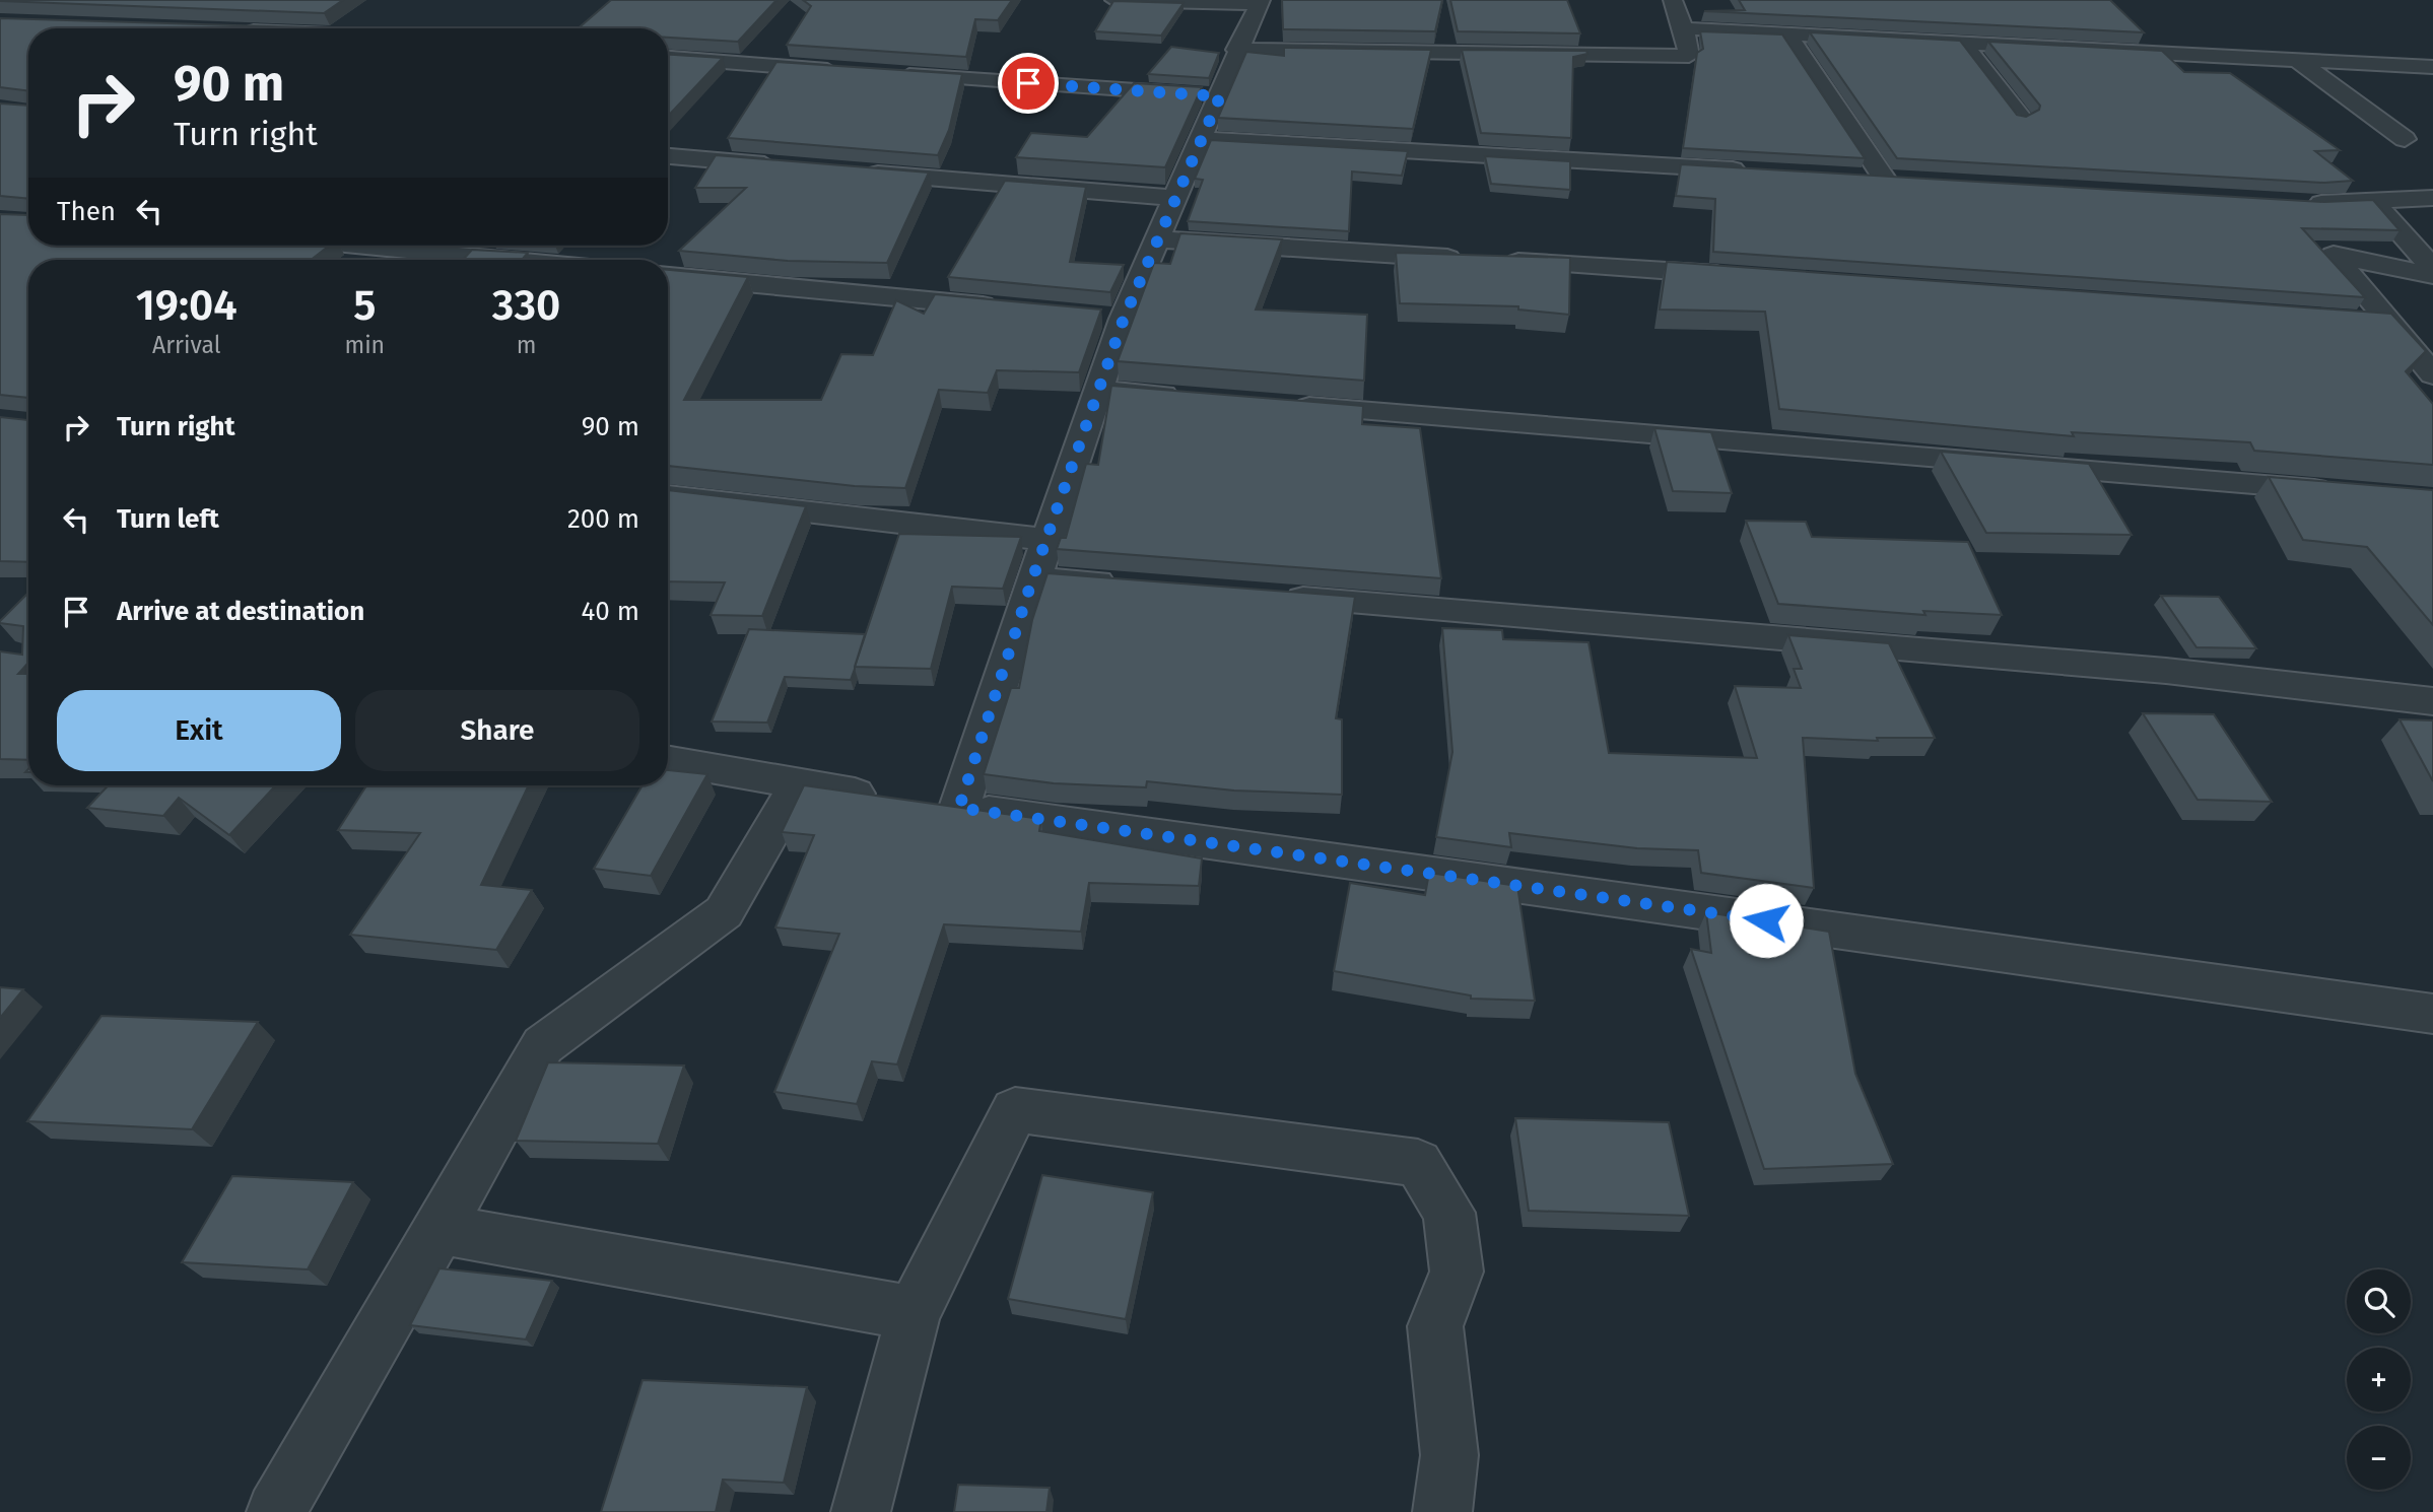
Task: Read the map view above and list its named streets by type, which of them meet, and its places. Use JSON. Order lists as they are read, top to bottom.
{
  "page": {
    "turn": ["90 m", "Turn right"],
    "then": "Then",
    "eta": [
      "19:04",
      "Arrival",
      "5",
      "min",
      "330",
      "m"
    ],
    "list": [
      {
        "name": "Turn right",
        "value": "90 m"
      },
      {
        "name": "Turn left",
        "value": "200 m"
      },
      {
        "name": "Arrive at destination",
        "value": "40 m"
      }
    ],
    "buttons": ["Exit", "Share"],
    "map_buttons": ["+", "−"]
  }
}
